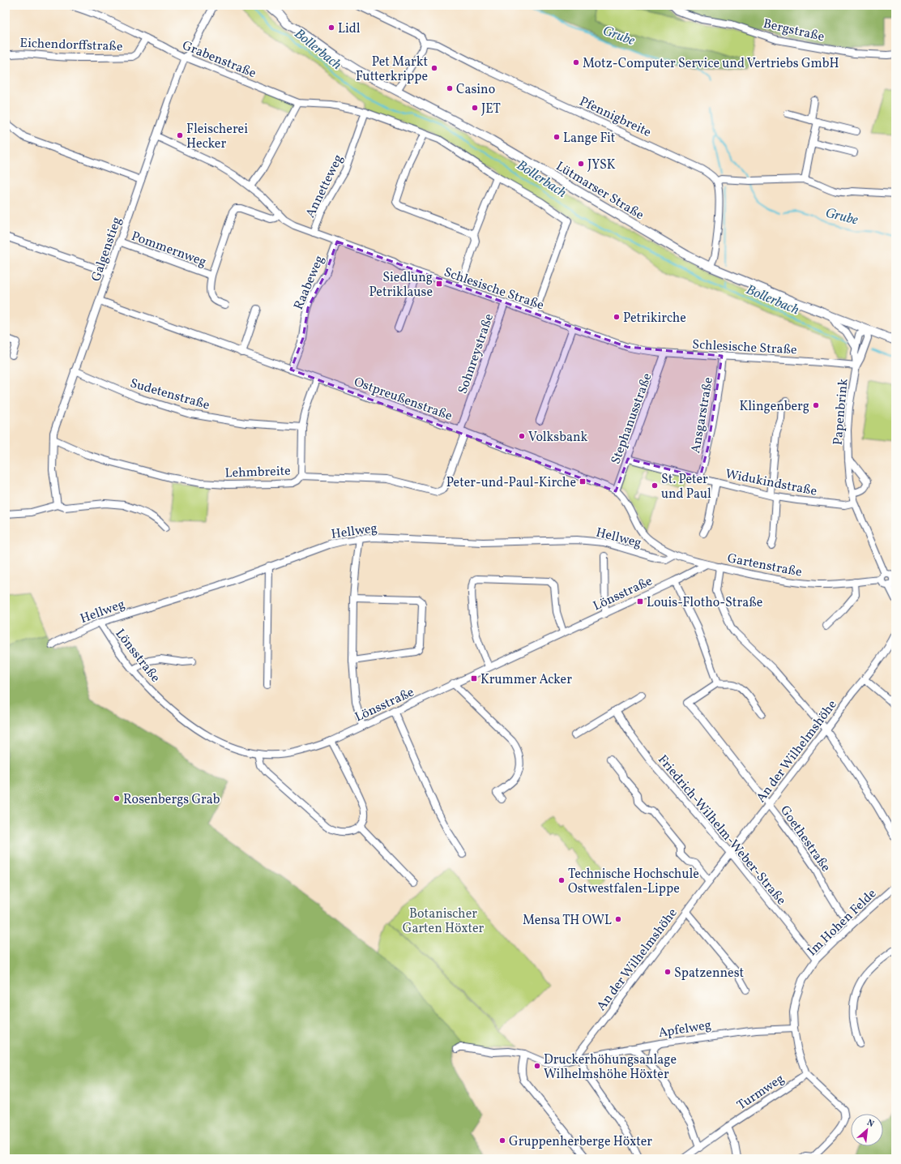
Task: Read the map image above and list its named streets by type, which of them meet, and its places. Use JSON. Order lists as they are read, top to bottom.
{
  "streets": {
    "main road": ["Lütmarser Straße"],
    "street": [
      "Bergstraße",
      "Eichendorffstraße",
      "Grabenstraße",
      "Pfennigbreite",
      "Annetteweg",
      "Pommernweg",
      "Galgenstieg",
      "Raabeweg",
      "Schlesische Straße",
      "Sohnreystraße",
      "Sudetenstraße",
      "Ostpreußenstraße",
      "Papenbrink",
      "Ansgarstraße",
      "Stephanusstraße",
      "Lehmbreite",
      "Widukindstraße",
      "Hellweg",
      "Gartenstraße",
      "Lönsstraße",
      "An der Wilhelmshöhe",
      "Friedrich-Wilhelm-Weber-Straße",
      "Goethestraße",
      "Im Hohen Felde",
      "Apfelweg",
      "Turmweg"
    ]
  },
  "crossings": [
    ["Eichendorffstraße", "Grabenstraße"],
    ["Grabenstraße", "Annetteweg"],
    ["Grabenstraße", "Galgenstieg"],
    ["Grabenstraße", "Schlesische Straße"],
    ["Annetteweg", "Schlesische Straße"],
    ["Lütmarser Straße", "Papenbrink"],
    ["Pommernweg", "Galgenstieg"],
    ["Pommernweg", "Schlesische Straße"],
    ["Galgenstieg", "Schlesische Straße"],
    ["Galgenstieg", "Sudetenstraße"],
    ["Galgenstieg", "Ostpreußenstraße"],
    ["Galgenstieg", "Lehmbreite"],
    ["Raabeweg", "Schlesische Straße"],
    ["Raabeweg", "Ostpreußenstraße"],
    ["Schlesische Straße", "Sohnreystraße"],
    ["Schlesische Straße", "Papenbrink"],
    ["Schlesische Straße", "Ansgarstraße"],
    ["Schlesische Straße", "Stephanusstraße"],
    ["Sohnreystraße", "Ostpreußenstraße"],
    ["Sohnreystraße", "Lehmbreite"],
    ["Ostpreußenstraße", "Stephanusstraße"],
    ["Ostpreußenstraße", "Lehmbreite"],
    ["Ostpreußenstraße", "Hellweg"],
    ["Ostpreußenstraße", "Gartenstraße"],
    ["Papenbrink", "Widukindstraße"],
    ["Papenbrink", "Gartenstraße"],
    ["Ansgarstraße", "Widukindstraße"],
    ["Stephanusstraße", "Widukindstraße"],
    ["Hellweg", "Gartenstraße"],
    ["Hellweg", "Lönsstraße"],
    ["Gartenstraße", "Lönsstraße"],
    ["An der Wilhelmshöhe", "Friedrich-Wilhelm-Weber-Straße"],
    ["An der Wilhelmshöhe", "Goethestraße"],
    ["An der Wilhelmshöhe", "Apfelweg"],
    ["Friedrich-Wilhelm-Weber-Straße", "Im Hohen Felde"],
    ["Goethestraße", "Im Hohen Felde"],
    ["Im Hohen Felde", "Apfelweg"],
    ["Im Hohen Felde", "Turmweg"]
  ],
  "water": ["Grube", "Bollerbach"],
  "parks": ["Botanischer Garten Höxter"],
  "places": {
    "other": [
      "Lidl",
      "Motz-Computer Service und Vertriebs GmbH",
      "Pet Markt Futterkrippe",
      "Casino",
      "JET",
      "Fleischerei Hecker",
      "Lange Fit",
      "JYSK",
      "Petrikirche",
      "Klingenberg",
      "Volksbank",
      "St. Peter und Paul",
      "Rosenbergs Grab",
      "Technische Hochschule Ostwestfalen-Lippe",
      "Mensa TH OWL",
      "Spatzennest",
      "Druckerhöhungsanlage Wilhelmshöhe Höxter",
      "Gruppenherberge Höxter"
    ],
    "transit": [
      "Siedlung Petriklause",
      "Peter-und-Paul-Kirche",
      "Louis-Flotho-Straße",
      "Krummer Acker"
    ]
  },
  "north": "top right"
}
